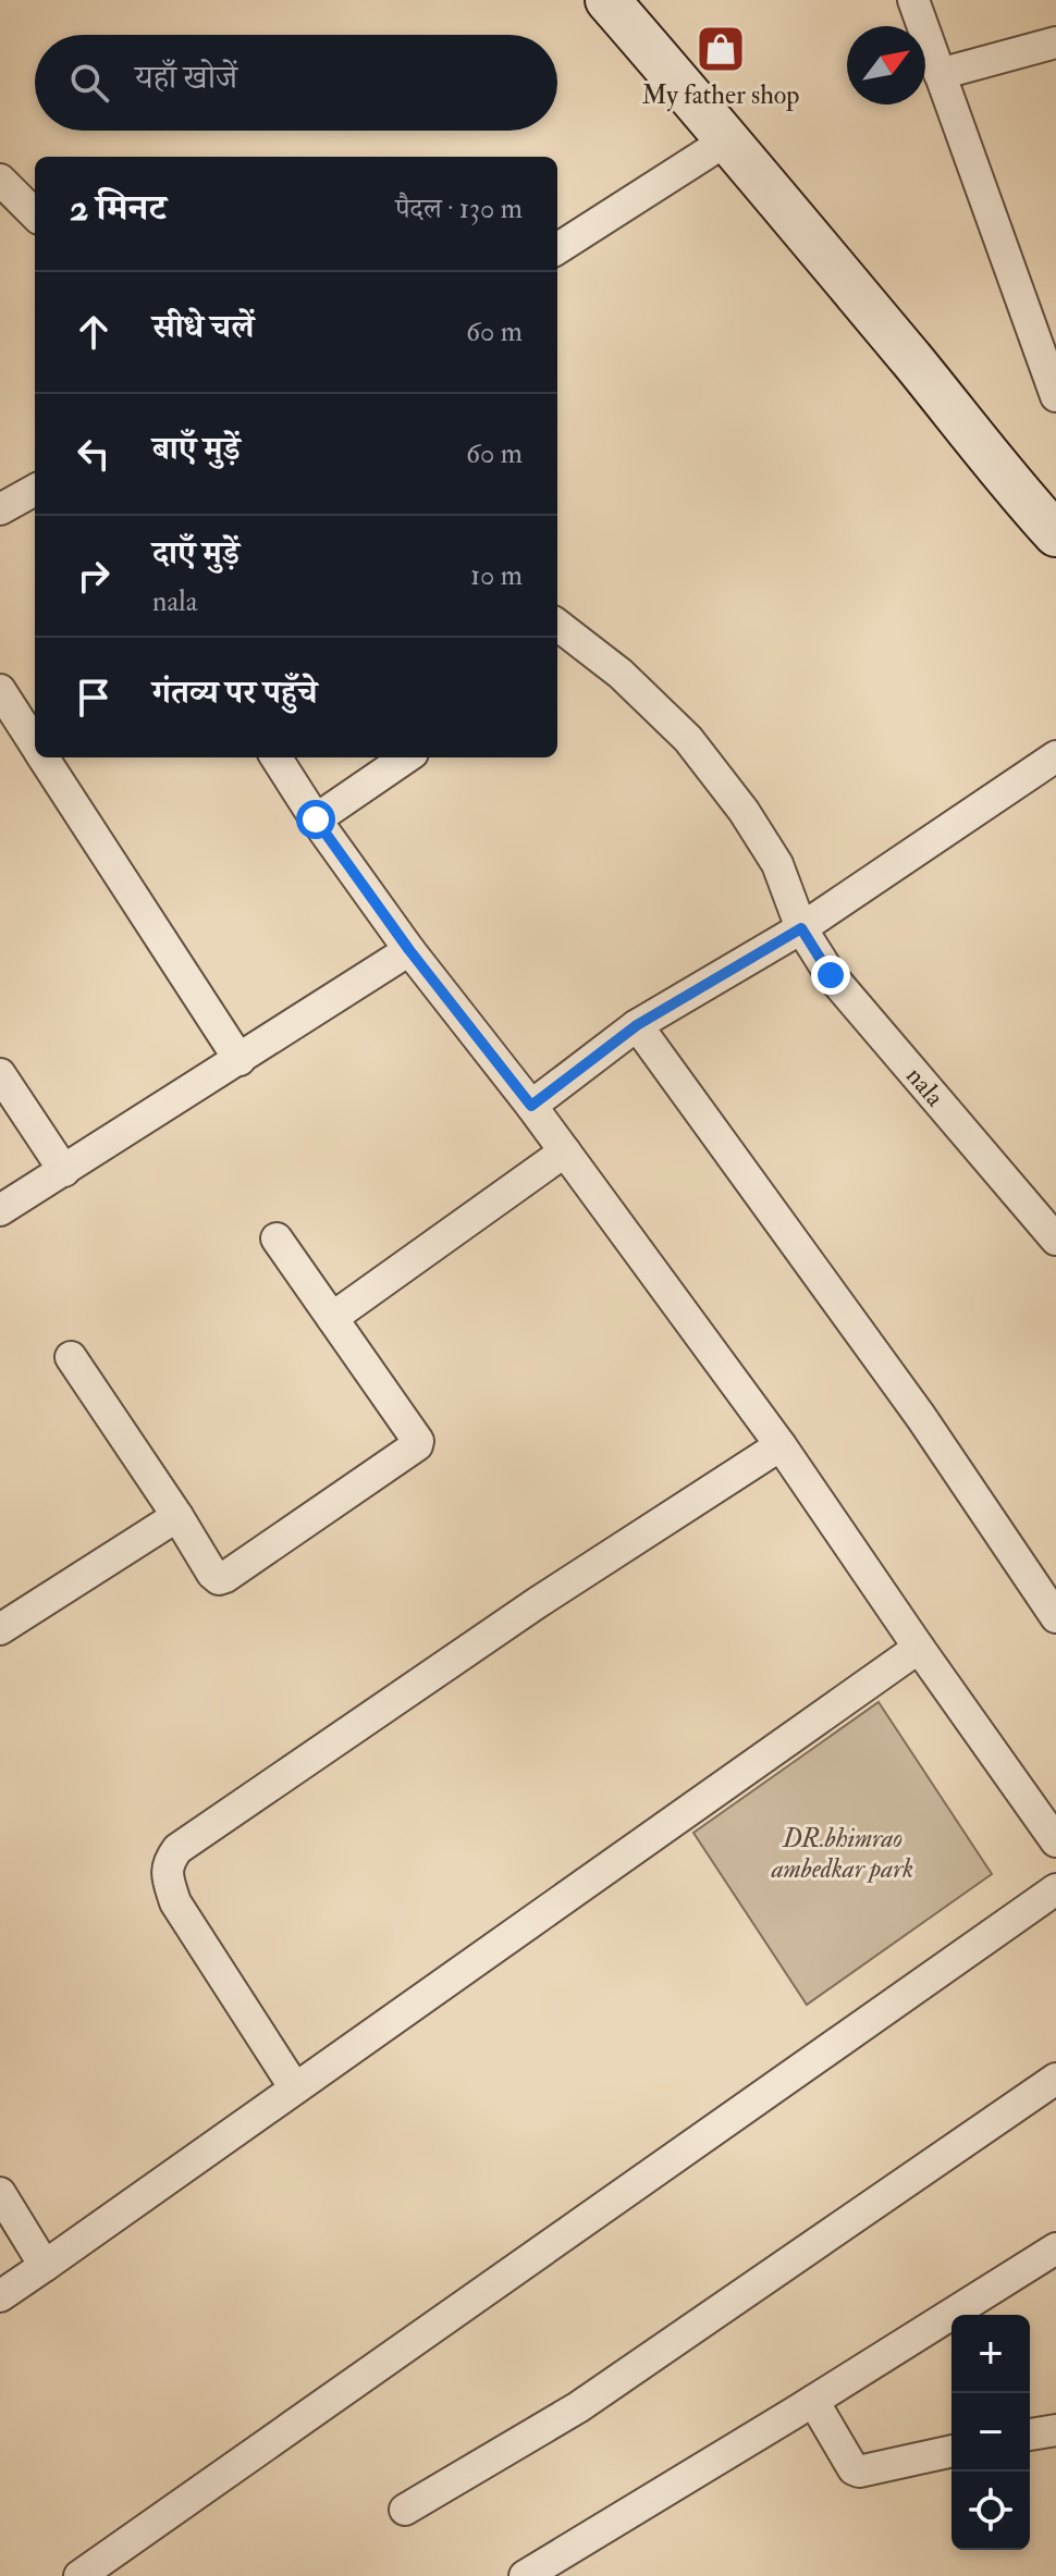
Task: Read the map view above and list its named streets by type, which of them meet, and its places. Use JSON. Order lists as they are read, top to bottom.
{
  "streets": {
    "street": ["nala"]
  },
  "parks": ["DR.bhimrao ambedkar park"],
  "places": {
    "shop": ["My father shop"]
  },
  "north": "top right",
  "page": {
    "search": "यहाँ खोजें",
    "heading": ["2 मिनट", "पैदल · 130 m"],
    "list": [
      ["सीधे चलें", "60 m"],
      ["बाएँ मुड़ें", "60 m"],
      ["दाएँ मुड़ें", "nala", "10 m"],
      "गंतव्य पर पहुँचे"
    ],
    "map_buttons": ["+", "−"]
  }
}
